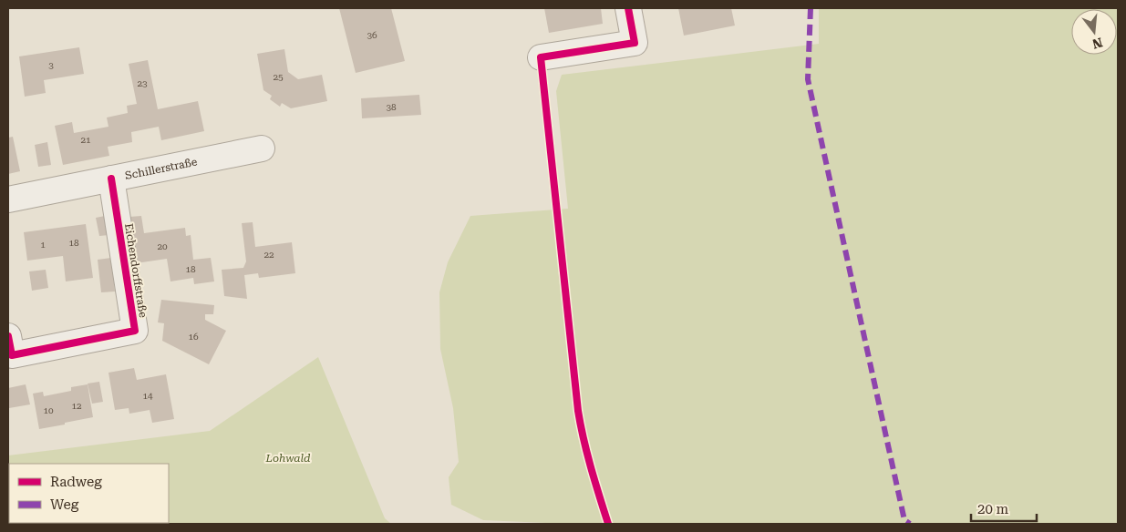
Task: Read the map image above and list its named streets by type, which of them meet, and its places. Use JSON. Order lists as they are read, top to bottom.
{
  "streets": {
    "street": ["Schillerstraße", "Eichendorffstraße"]
  },
  "crossings": [
    ["Schillerstraße", "Eichendorffstraße"]
  ],
  "parks": ["Lohwald"],
  "house_numbers": [
    "36",
    "3",
    "25",
    "23",
    "38",
    "21",
    "18",
    "1",
    "20",
    "22",
    "18",
    "16",
    "14",
    "12",
    "10"
  ],
  "legend": ["Radweg", "Weg"],
  "scale_bar": "20 m",
  "north": "bottom"
}
